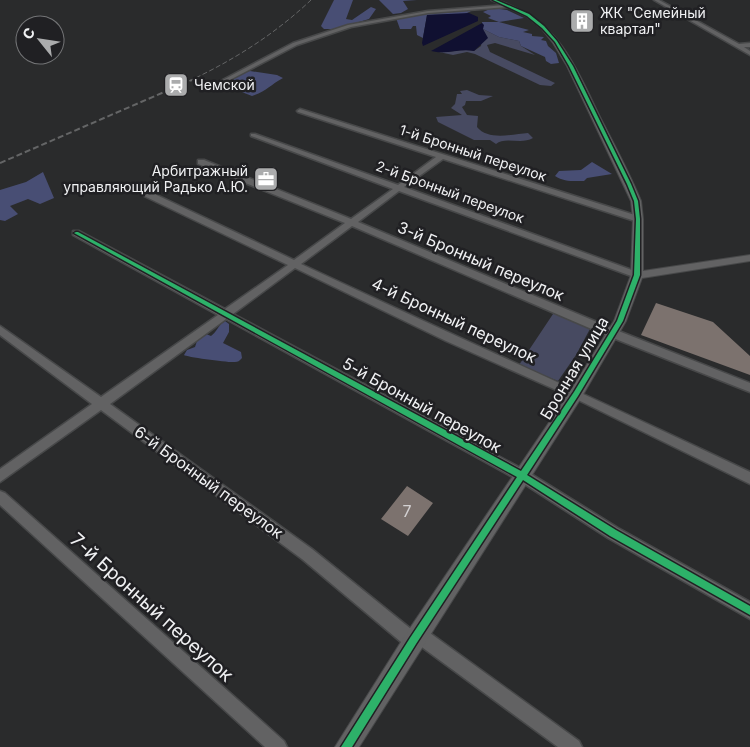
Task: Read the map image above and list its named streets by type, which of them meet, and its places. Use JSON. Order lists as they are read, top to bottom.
{
  "streets": {
    "street": [
      "1-й Бронный переулок",
      "2-й Бронный переулок",
      "3-й Бронный переулок",
      "4-й Бронный переулок",
      "Бронная улица",
      "5-й Бронный переулок",
      "6-й Бронный переулок",
      "7-й Бронный переулок"
    ]
  },
  "crossings": [
    ["1-й Бронный переулок", "Бронная улица"],
    ["2-й Бронный переулок", "Бронная улица"],
    ["3-й Бронный переулок", "Бронная улица"],
    ["4-й Бронный переулок", "Бронная улица"],
    ["Бронная улица", "5-й Бронный переулок"],
    ["Бронная улица", "6-й Бронный переулок"]
  ],
  "places": {
    "building": ["ЖК \"Семейный квартал\""],
    "station": ["Чемской"],
    "office": ["Арбитражный управляющий Радько А.Ю."]
  },
  "house_numbers": ["7"],
  "north": "top left"
}
